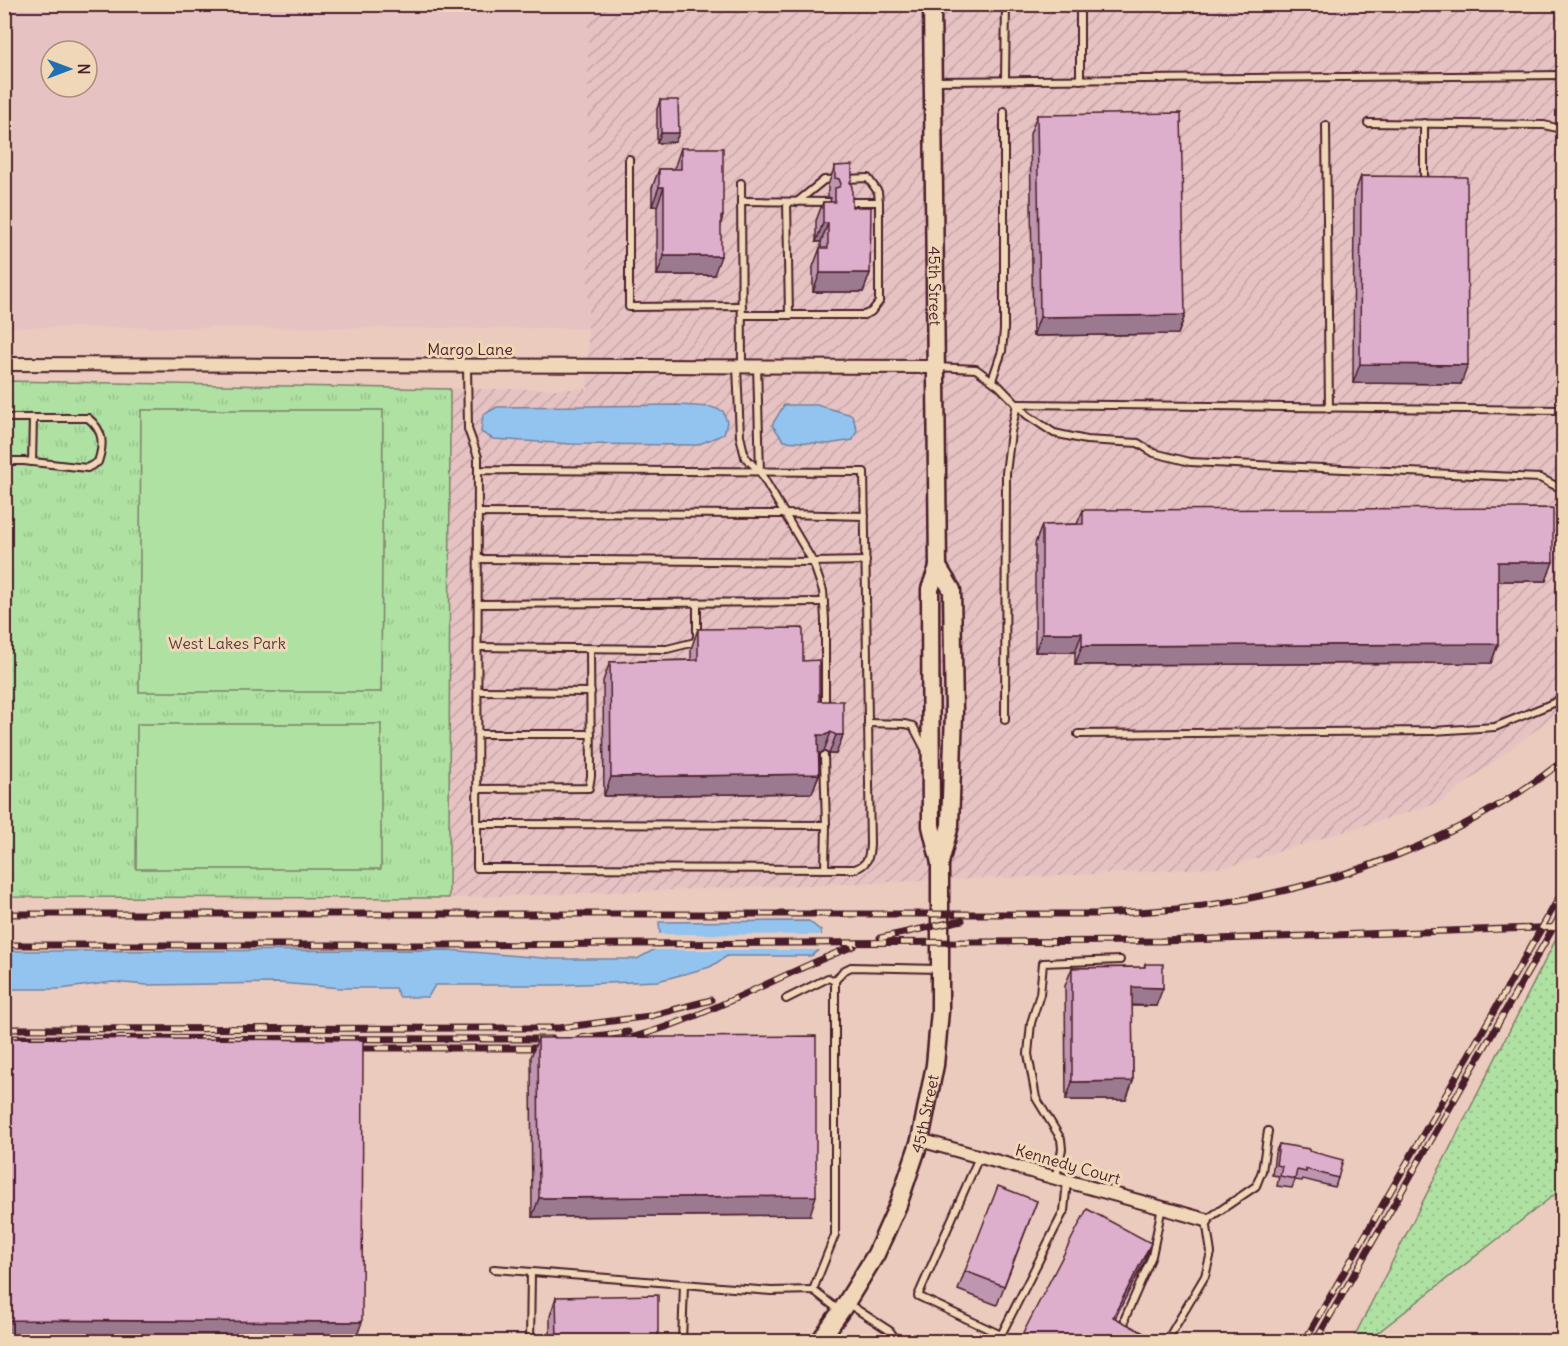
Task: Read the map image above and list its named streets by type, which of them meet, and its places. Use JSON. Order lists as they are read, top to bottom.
{
  "streets": {
    "main road": ["45th Street"],
    "street": ["Margo Lane", "Kennedy Court"]
  },
  "crossings": [
    ["45th Street", "Margo Lane"],
    ["45th Street", "Kennedy Court"]
  ],
  "parks": ["West Lakes Park"],
  "north": "right"
}
